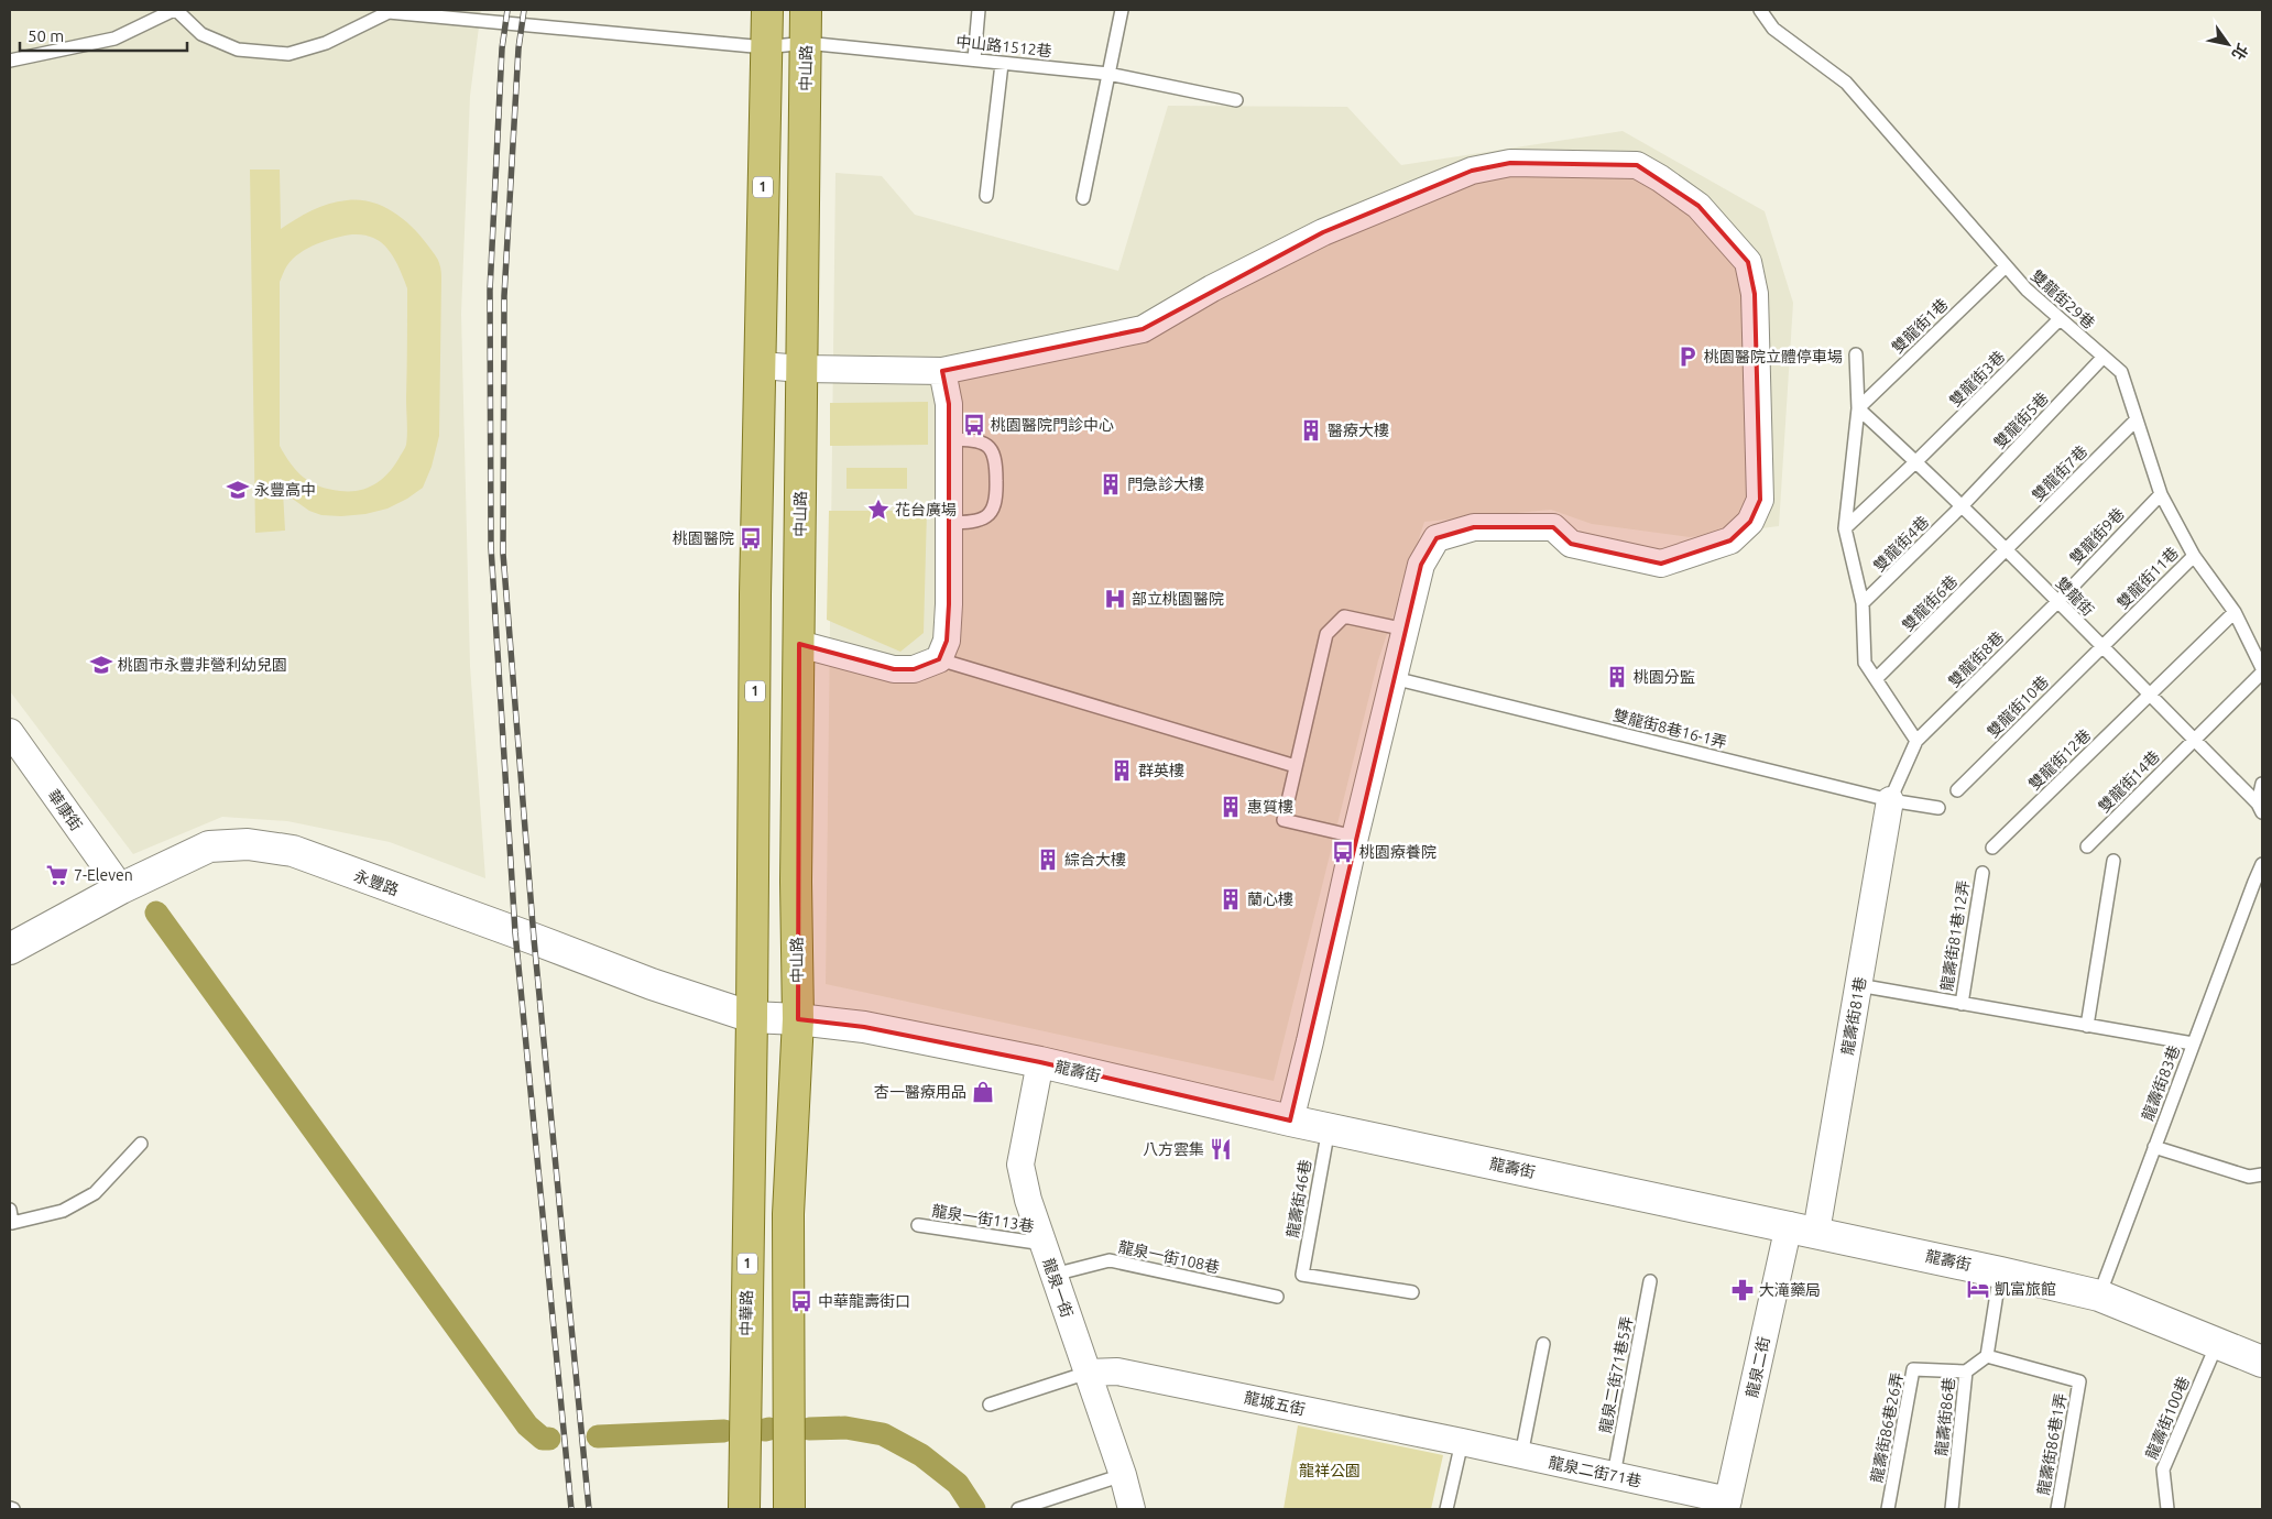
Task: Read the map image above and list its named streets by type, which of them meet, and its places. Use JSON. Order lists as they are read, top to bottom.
{
  "streets": {
    "main road": ["中山路", "1", "中華路"],
    "street": [
      "華康街",
      "永豐路",
      "龍壽街81巷",
      "龍壽街",
      "龍泉一街",
      "龍泉二街",
      "龍城五街",
      "龍泉二街71巷"
    ],
    "lane": [
      "中山路1512巷",
      "雙龍街29巷",
      "雙龍街1巷",
      "雙龍街3巷",
      "雙龍街5巷",
      "雙龍街7巷",
      "雙龍街9巷",
      "雙龍街4巷",
      "雙龍街11巷",
      "雙龍街",
      "雙龍街6巷",
      "雙龍街8巷",
      "雙龍街10巷",
      "雙龍街8巷16-1弄",
      "雙龍街12巷",
      "雙龍街14巷",
      "龍壽街81巷12弄",
      "龍壽街83巷",
      "龍壽街46巷",
      "龍泉一街113巷",
      "龍泉一街108巷",
      "龍泉二街71巷5弄",
      "龍壽街86巷",
      "龍壽街100巷",
      "龍壽街86巷26弄",
      "龍壽街86巷1弄"
    ]
  },
  "crossings": [
    ["中山路1512巷", "中山路"],
    ["中山路1512巷", "1"],
    ["中山路", "龍壽街"],
    ["1", "永豐路"],
    ["1", "龍壽街"],
    ["1", "中華路"],
    ["雙龍街29巷", "雙龍街1巷"],
    ["雙龍街29巷", "雙龍街3巷"],
    ["雙龍街29巷", "雙龍街5巷"],
    ["雙龍街29巷", "雙龍街7巷"],
    ["雙龍街29巷", "雙龍街9巷"],
    ["雙龍街29巷", "雙龍街11巷"],
    ["雙龍街29巷", "雙龍街12巷"],
    ["雙龍街29巷", "雙龍街14巷"],
    ["雙龍街1巷", "雙龍街"],
    ["雙龍街3巷", "雙龍街"],
    ["雙龍街5巷", "雙龍街4巷"],
    ["雙龍街5巷", "雙龍街"],
    ["雙龍街7巷", "雙龍街"],
    ["雙龍街7巷", "雙龍街6巷"],
    ["雙龍街9巷", "雙龍街"],
    ["雙龍街9巷", "雙龍街8巷"],
    ["雙龍街4巷", "雙龍街"],
    ["雙龍街11巷", "雙龍街"],
    ["雙龍街11巷", "雙龍街10巷"],
    ["雙龍街", "雙龍街6巷"],
    ["雙龍街", "雙龍街8巷"],
    ["雙龍街", "雙龍街10巷"],
    ["雙龍街", "雙龍街12巷"],
    ["雙龍街", "雙龍街14巷"],
    ["雙龍街8巷16-1弄", "龍壽街81巷"],
    ["華康街", "永豐路"],
    ["永豐路", "龍壽街"],
    ["永豐路", "中華路"],
    ["龍壽街81巷", "龍壽街"],
    ["龍壽街81巷", "龍泉二街"],
    ["龍壽街", "龍壽街83巷"],
    ["龍壽街", "龍壽街46巷"],
    ["龍壽街", "龍泉一街"],
    ["龍壽街", "中華路"],
    ["龍壽街", "龍泉二街"],
    ["龍壽街", "龍壽街100巷"],
    ["龍泉一街113巷", "龍泉一街"],
    ["龍泉一街108巷", "龍泉一街"],
    ["龍泉一街", "龍城五街"],
    ["龍泉二街", "龍泉二街71巷"],
    ["龍泉二街71巷5弄", "龍泉二街71巷"],
    ["龍城五街", "龍泉二街71巷"],
    ["龍壽街86巷", "龍壽街86巷26弄"],
    ["龍壽街86巷", "龍壽街86巷1弄"]
  ],
  "parks": ["龍祥公園"],
  "places": {
    "parking": ["桃園醫院立體停車場"],
    "bus stop": [
      "桃園醫院門診中心",
      "桃園醫院",
      "桃園療養院",
      "中華龍壽街口"
    ],
    "building": [
      "醫療大樓",
      "門急診大樓",
      "桃園分監",
      "群英樓",
      "惠質樓",
      "綜合大樓",
      "蘭心樓"
    ],
    "school or university": ["永豐高中", "桃園市永豐非營利幼兒園"],
    "place": ["花台廣場"],
    "hospital": ["部立桃園醫院"],
    "supermarket": ["7-Eleven"],
    "shop": ["杏一醫療用品"],
    "restaurant": ["八方雲集"],
    "hotel": ["凱富旅館"],
    "pharmacy": ["大滝藥局"]
  },
  "scale_bar": "50 m",
  "north": "bottom right"
}
